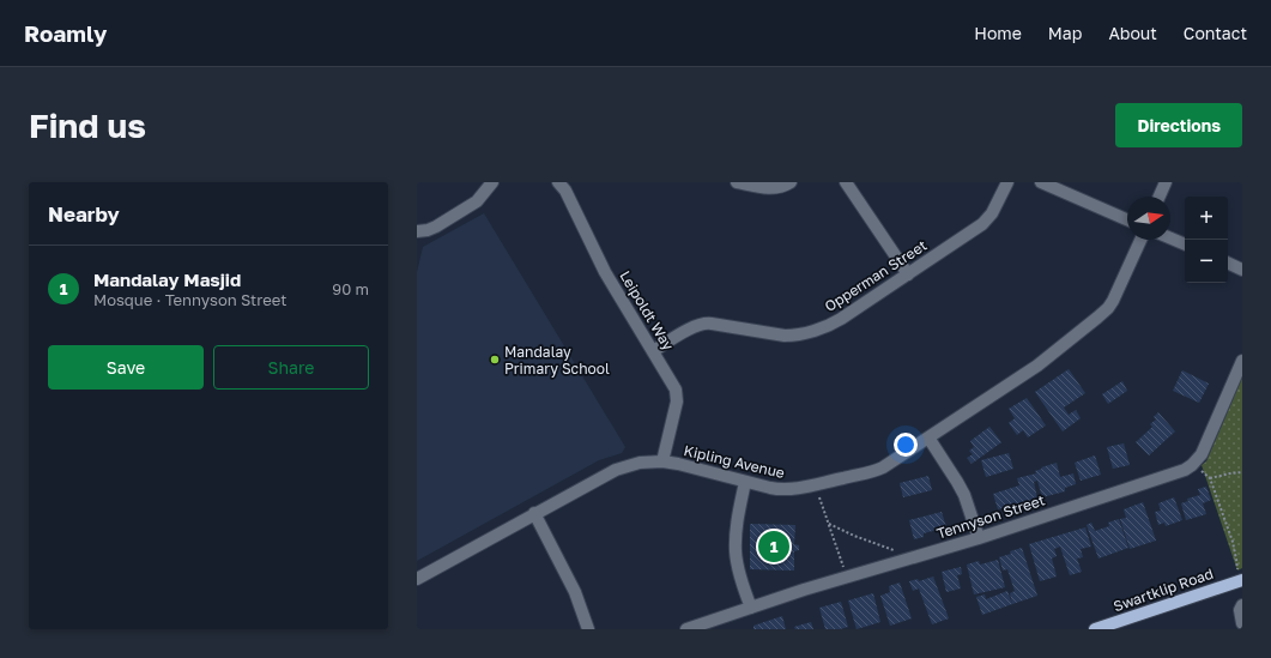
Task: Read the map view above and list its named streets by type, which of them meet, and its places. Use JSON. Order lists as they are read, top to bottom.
{
  "streets": {
    "main road": ["Swartklip Road"],
    "street": [
      "Opperman Street",
      "Leipoldt Way",
      "Kipling Avenue",
      "Tennyson Street"
    ]
  },
  "crossings": [
    ["Opperman Street", "Leipoldt Way"],
    ["Leipoldt Way", "Kipling Avenue"]
  ],
  "places": ["Mandalay Primary School"],
  "north": "right",
  "page": {
    "header": "Roamly",
    "nav": [
      "Home",
      "Map",
      "About",
      "Contact"
    ],
    "buttons": [
      "Directions",
      ["Save", "Share"]
    ],
    "title": "Find us",
    "heading": "Nearby",
    "map_buttons": ["+", "−"],
    "list": [
      {
        "mark": "1",
        "name": "Mandalay Masjid",
        "note": "Mosque · Tennyson Street",
        "value": "90 m"
      }
    ],
    "pins": "1"
  }
}
